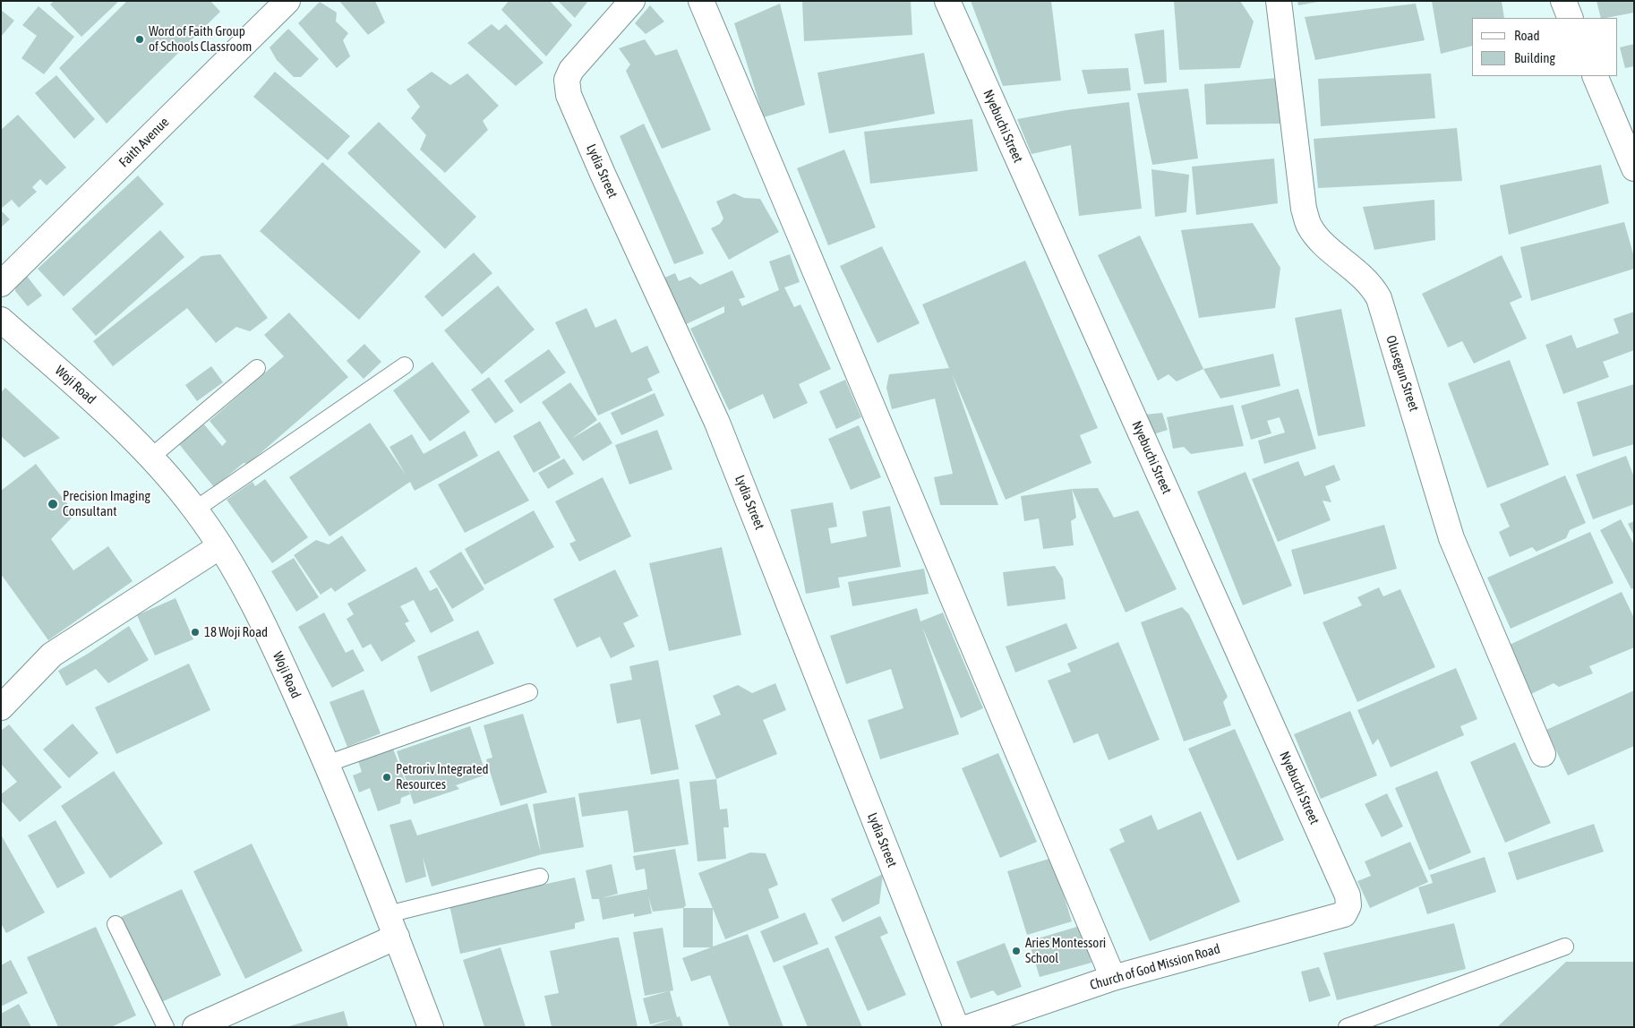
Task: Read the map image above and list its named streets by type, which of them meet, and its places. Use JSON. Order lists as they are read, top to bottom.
{
  "streets": {
    "street": [
      "Nyebuchi Street",
      "Faith Avenue",
      "Lydia Street",
      "Olusegun Street",
      "Woji Road",
      "Church of God Mission Road"
    ]
  },
  "crossings": [
    ["Nyebuchi Street", "Church of God Mission Road"]
  ],
  "places": [
    "Word of Faith Group of Schools Classroom",
    "Precision Imaging Consultant",
    "18 Woji Road",
    "Petroriv Integrated Resources",
    "Aries Montessori School"
  ],
  "legend": ["Road", "Building"]
}
